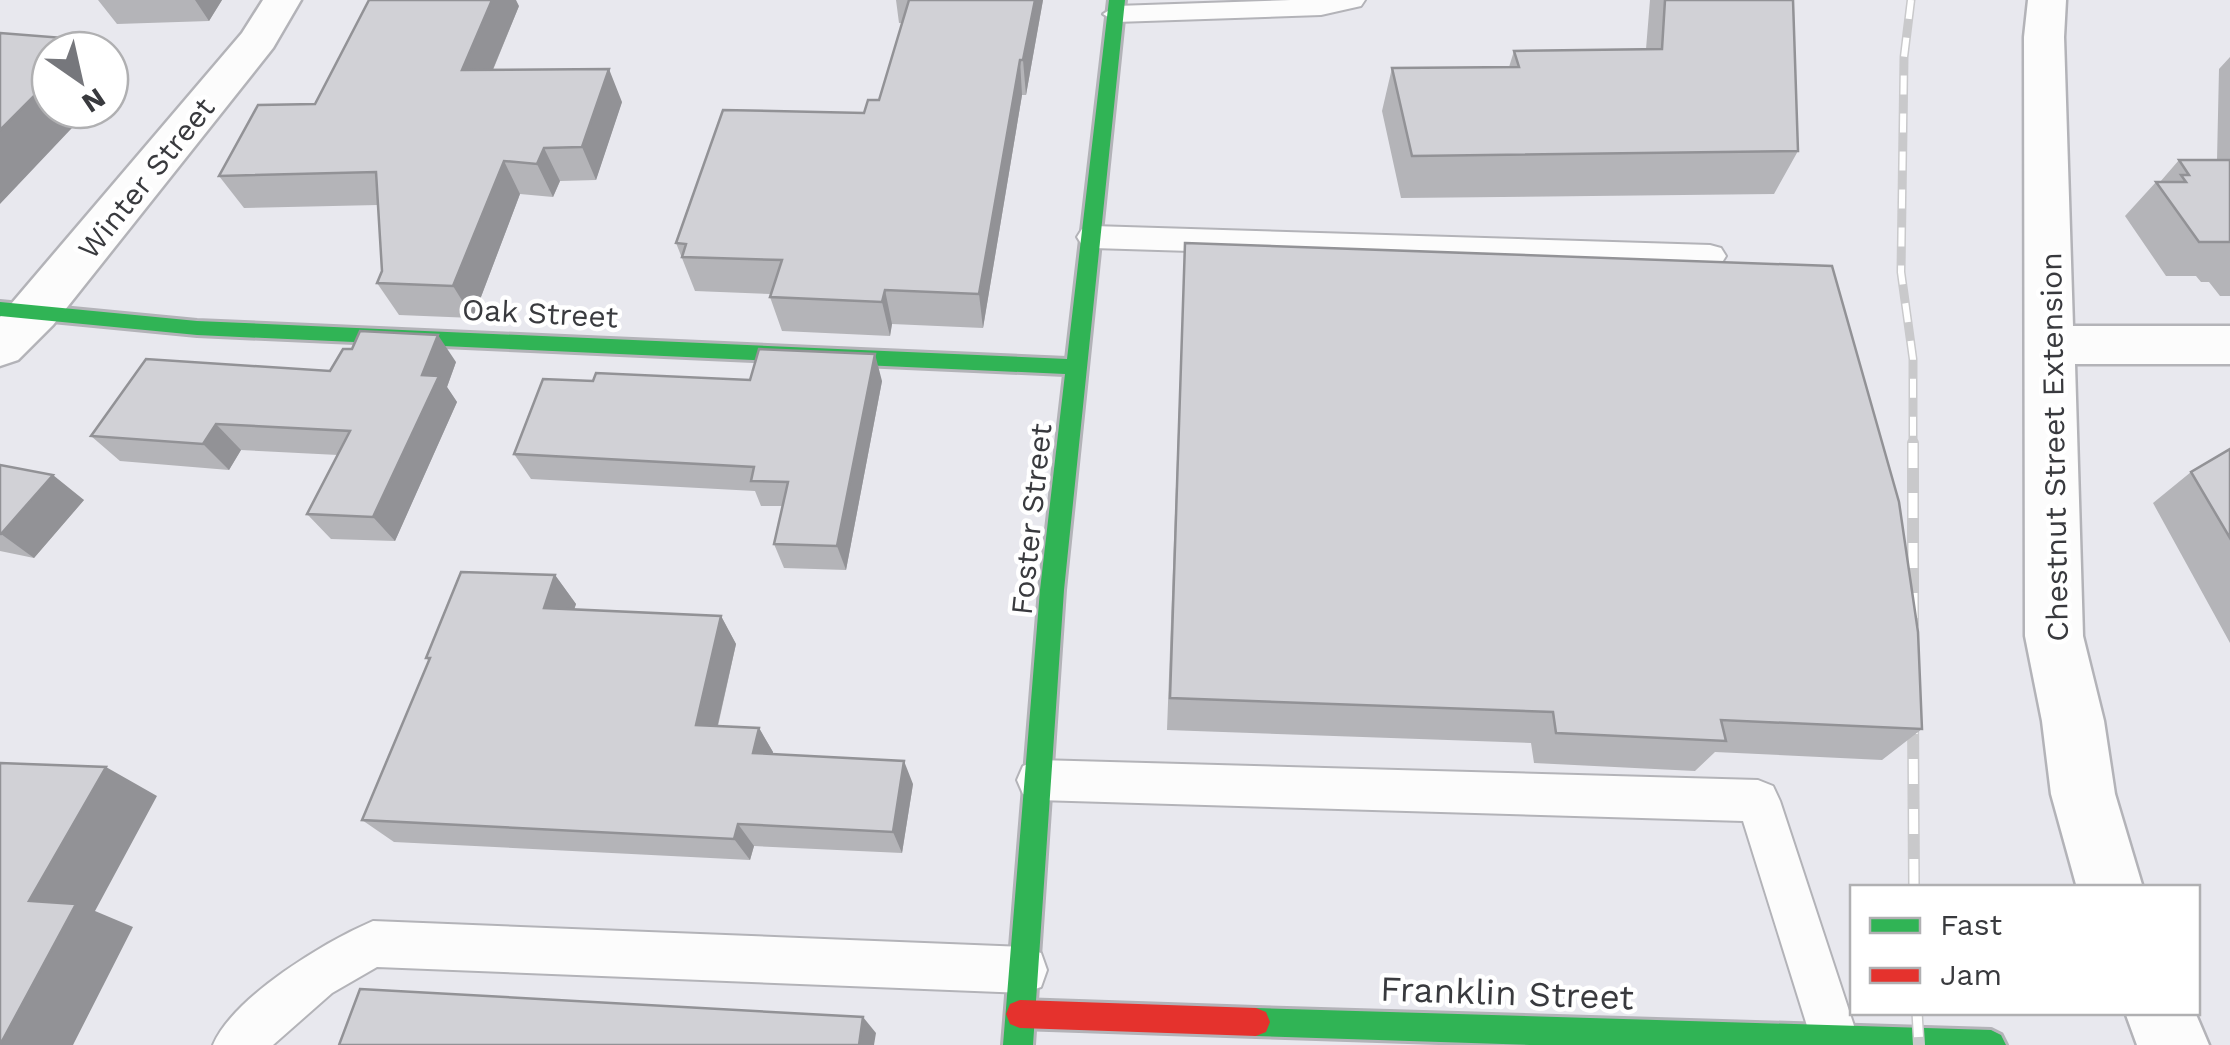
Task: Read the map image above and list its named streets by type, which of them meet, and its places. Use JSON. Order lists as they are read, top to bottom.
{
  "streets": {
    "street": [
      "Winter Street",
      "Oak Street",
      "Chestnut Street Extension",
      "Foster Street",
      "Franklin Street"
    ]
  },
  "crossings": [
    ["Winter Street", "Oak Street"],
    ["Oak Street", "Foster Street"],
    ["Foster Street", "Franklin Street"]
  ],
  "legend": ["Fast", "Jam"],
  "north": "bottom right"
}
